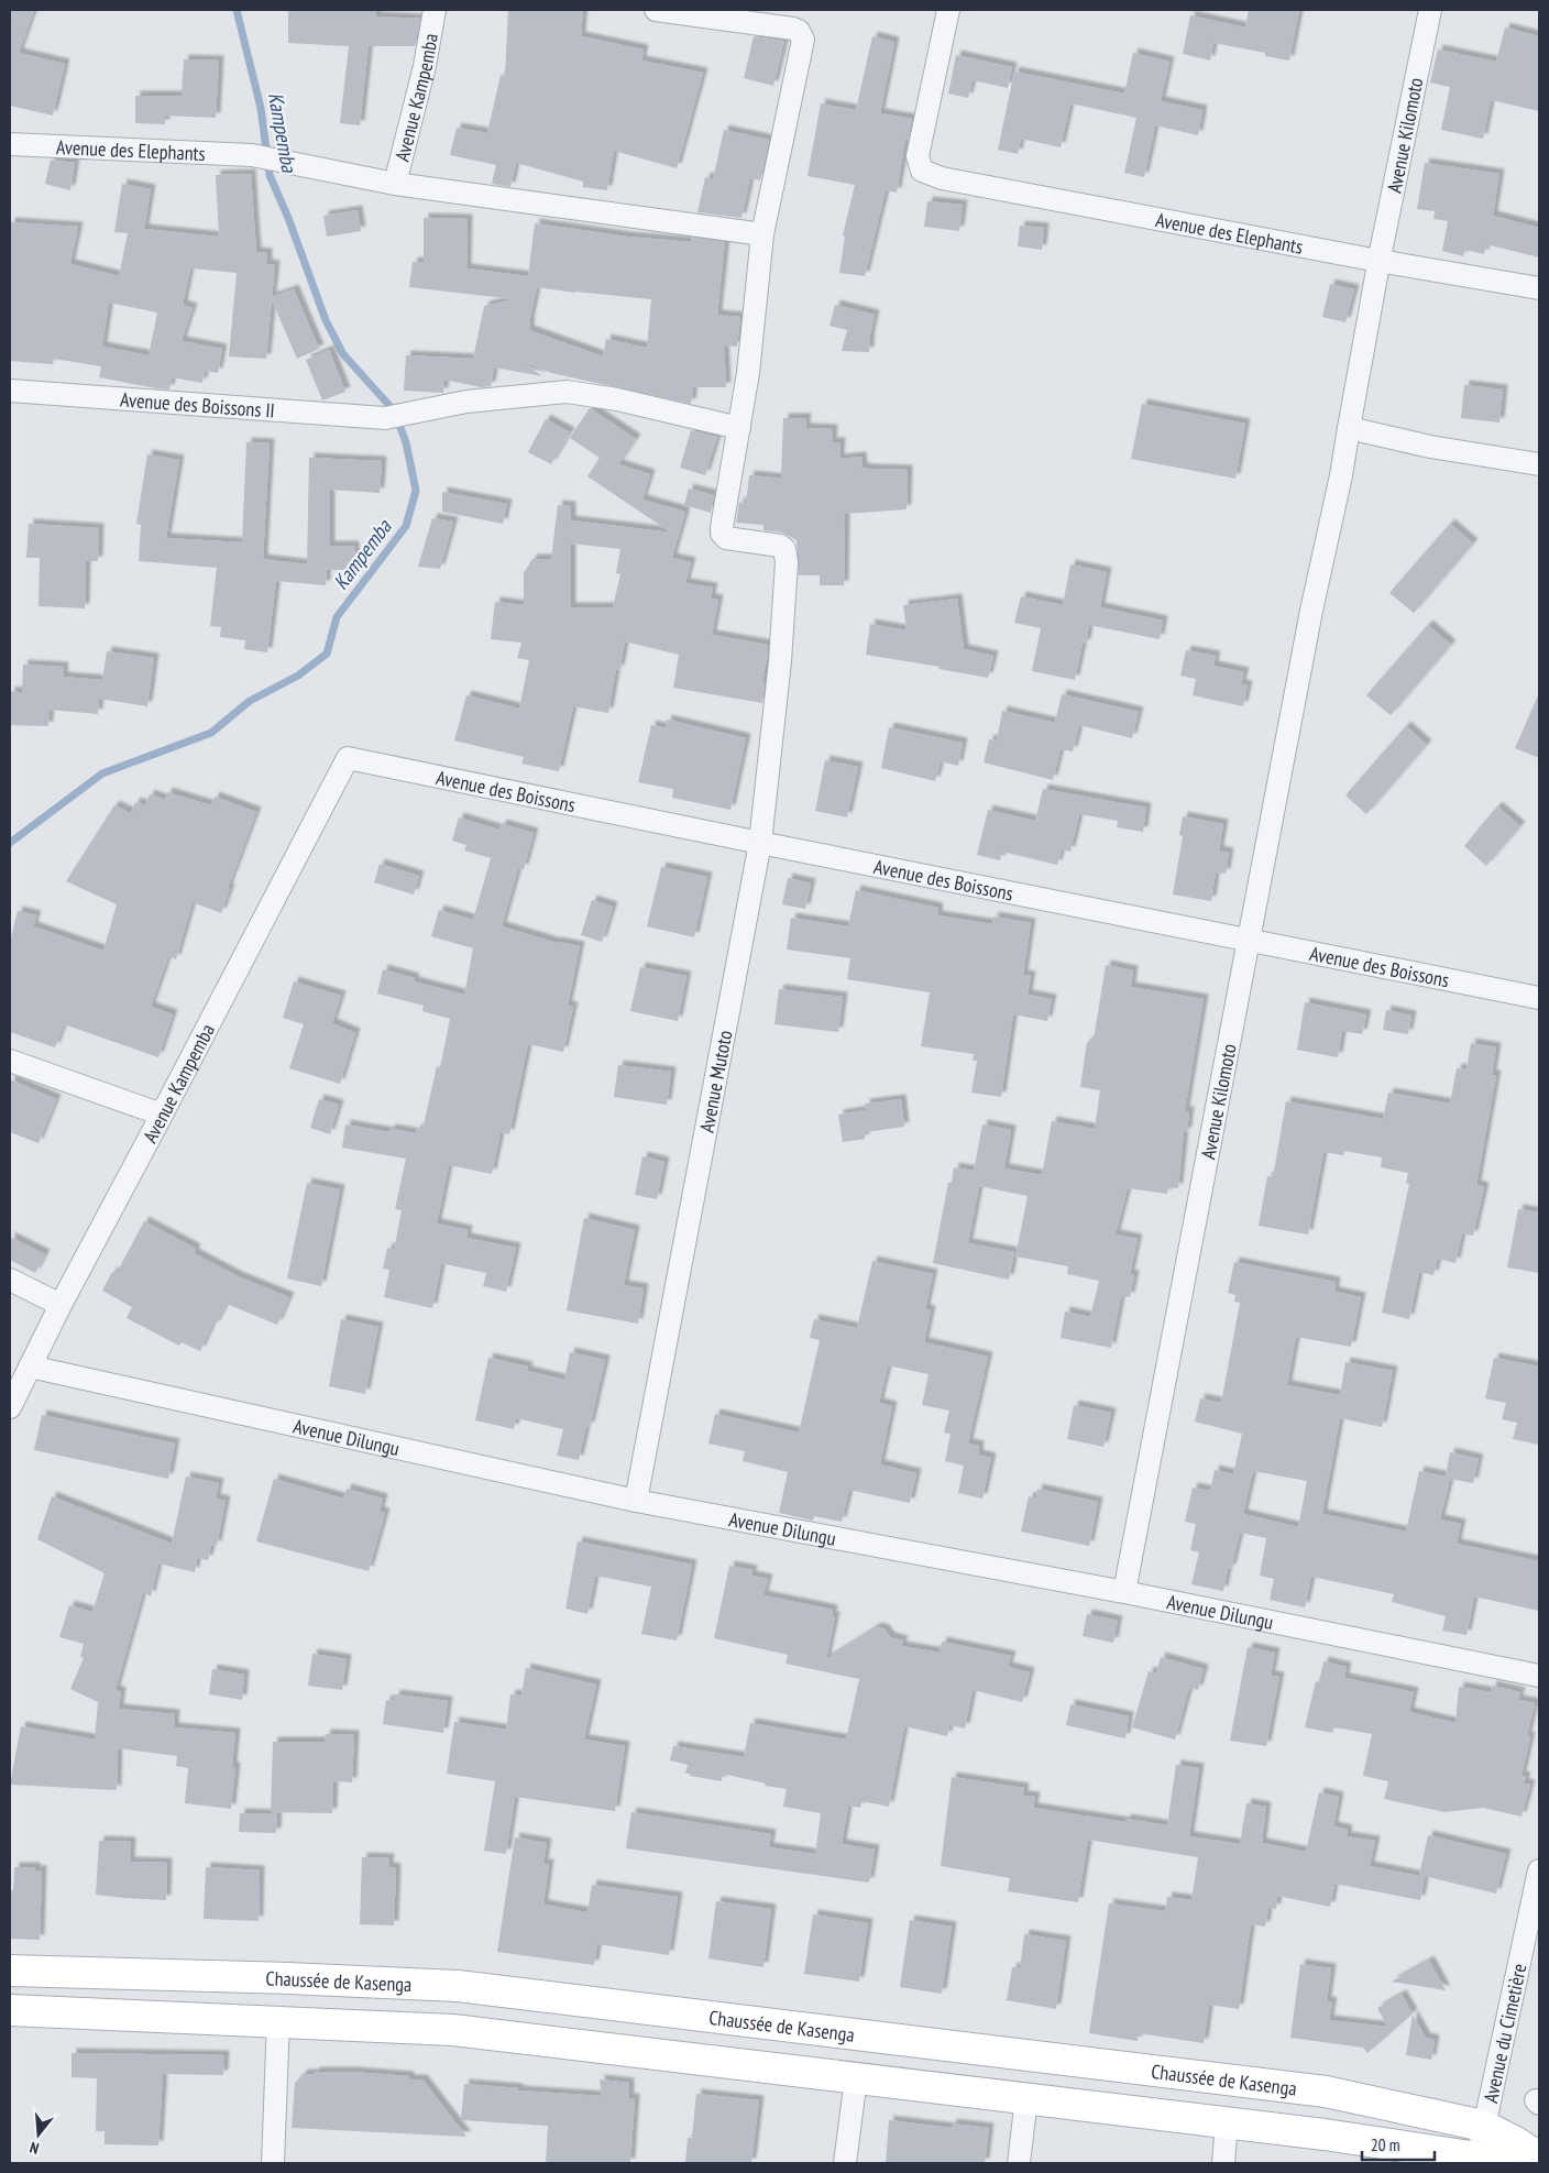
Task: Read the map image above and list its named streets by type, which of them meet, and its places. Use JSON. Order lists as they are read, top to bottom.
{
  "streets": {
    "main road": ["Chaussée de Kasenga"],
    "street": [
      "Avenue Kampemba",
      "Avenue Kilomoto",
      "Avenue des Elephants",
      "Avenue des Boissons II",
      "Avenue des Boissons",
      "Avenue Mutoto",
      "Avenue Dilungu",
      "Avenue du Cimetière"
    ]
  },
  "crossings": [
    ["Avenue Kampemba", "Avenue des Elephants"],
    ["Avenue Kampemba", "Avenue des Boissons"],
    ["Avenue Kampemba", "Avenue Dilungu"],
    ["Avenue Kilomoto", "Avenue des Elephants"],
    ["Avenue Kilomoto", "Avenue des Boissons"],
    ["Avenue Kilomoto", "Avenue Dilungu"],
    ["Avenue des Boissons II", "Avenue Mutoto"],
    ["Avenue des Boissons", "Avenue Mutoto"],
    ["Avenue Mutoto", "Avenue Dilungu"],
    ["Chaussée de Kasenga", "Avenue du Cimetière"]
  ],
  "water": ["Kampemba"],
  "scale_bar": "20 m",
  "north": "bottom"
}
